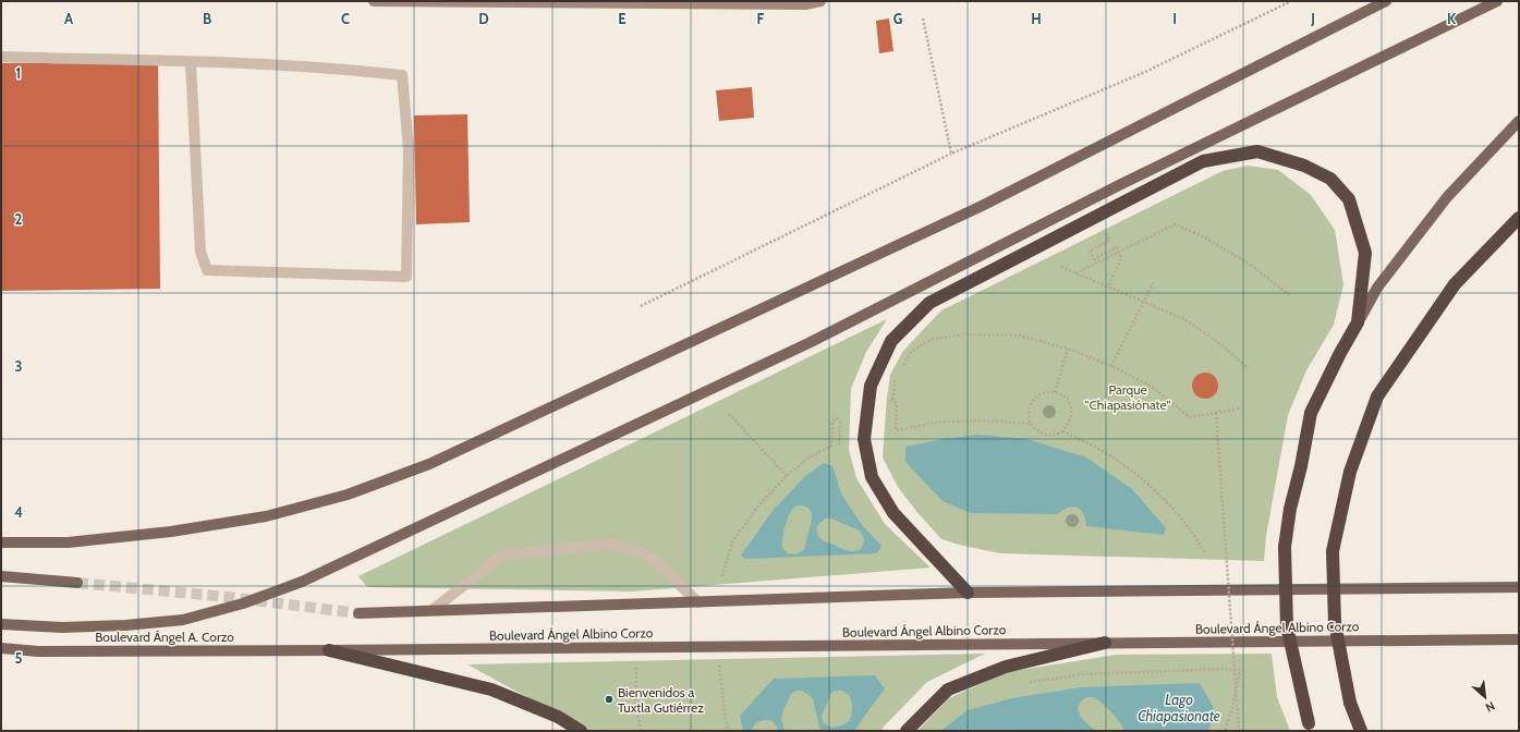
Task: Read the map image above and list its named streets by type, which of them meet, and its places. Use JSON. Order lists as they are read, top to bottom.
{
  "streets": {
    "main road": ["Boulevard Ángel Albino Corzo", "Boulevard Ángel A. Corzo"]
  },
  "crossings": [
    ["Boulevard Ángel Albino Corzo", "Boulevard Ángel A. Corzo"]
  ],
  "water": ["Lago Chiapasionate"],
  "parks": ["Parque \"Chiapasiónate\""],
  "places": ["Bienvenidos a Tuxtla Gutiérrez"],
  "north": "bottom right",
  "grid": {
    "columns": [
      "A",
      "B",
      "C",
      "D",
      "E",
      "F",
      "G",
      "H",
      "I",
      "J",
      "K"
    ],
    "rows": [
      "1",
      "2",
      "3",
      "4",
      "5"
    ]
  }
}
